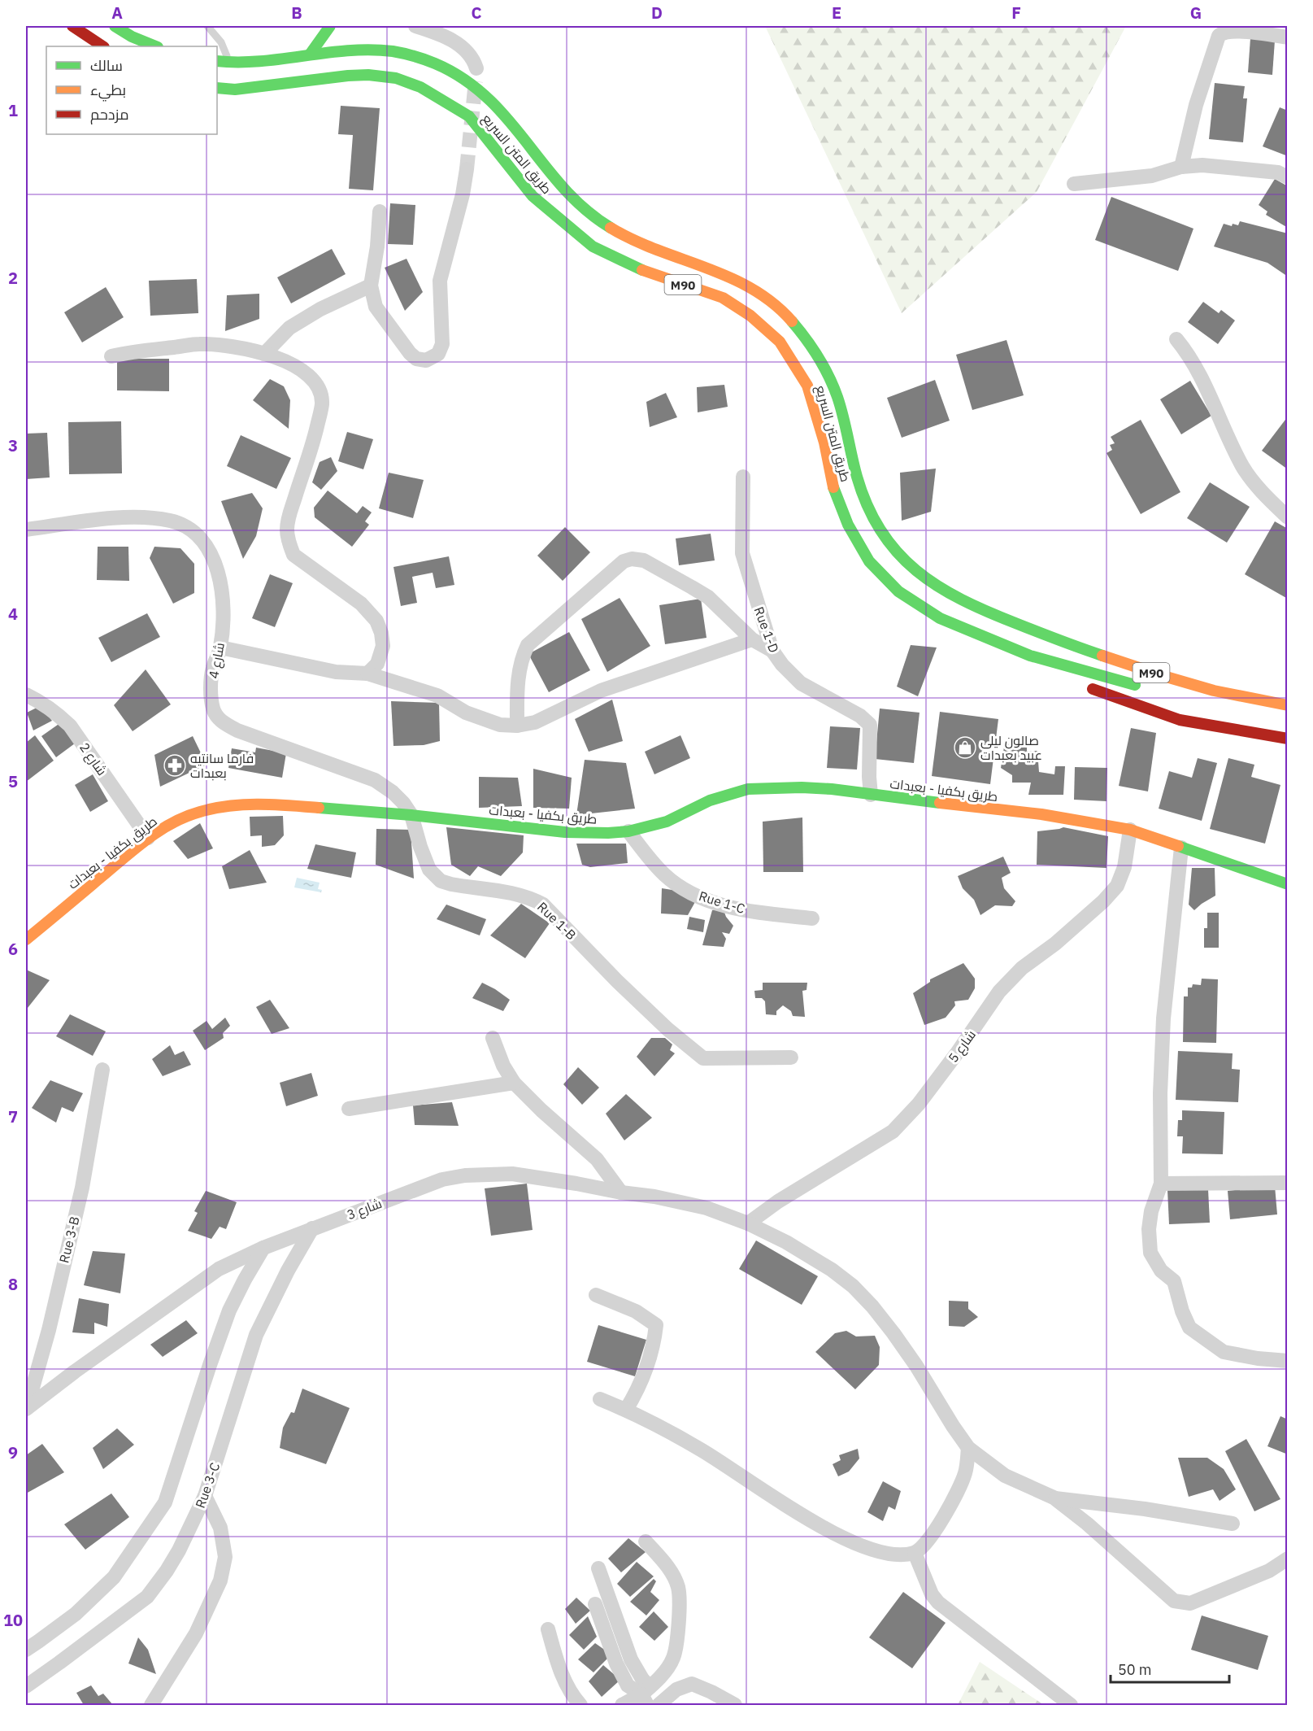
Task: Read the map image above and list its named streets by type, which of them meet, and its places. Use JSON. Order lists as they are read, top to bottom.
{
  "streets": {
    "main road": ["طريق المتن السريع", "M90", "طريق بكفيا - بعبدات"],
    "street": [
      "Rue 1-D",
      "شارع 4",
      "شارع 2",
      "Rue 1-C",
      "Rue 1-B",
      "شارع 5",
      "شارع 3",
      "Rue 3-B",
      "Rue 3-C"
    ]
  },
  "crossings": [
    ["طريق المتن السريع", "M90"],
    ["Rue 1-D", "طريق بكفيا - بعبدات"],
    ["شارع 4", "طريق بكفيا - بعبدات"],
    ["شارع 4", "Rue 1-B"],
    ["شارع 2", "طريق بكفيا - بعبدات"],
    ["طريق بكفيا - بعبدات", "Rue 1-C"],
    ["طريق بكفيا - بعبدات", "Rue 1-B"],
    ["طريق بكفيا - بعبدات", "شارع 5"],
    ["شارع 5", "شارع 3"],
    ["شارع 3", "Rue 3-B"],
    ["شارع 3", "Rue 3-C"]
  ],
  "places": {
    "shop": ["صالون ليلى عبيد بعبدات"],
    "pharmacy": ["فارما سانتيه بعبدات"]
  },
  "legend": ["سالك", "بطيء", "مزدحم"],
  "scale_bar": "50 m",
  "grid": {
    "columns": [
      "A",
      "B",
      "C",
      "D",
      "E",
      "F",
      "G"
    ],
    "rows": [
      "1",
      "2",
      "3",
      "4",
      "5",
      "6",
      "7",
      "8",
      "9",
      "10"
    ]
  }
}
